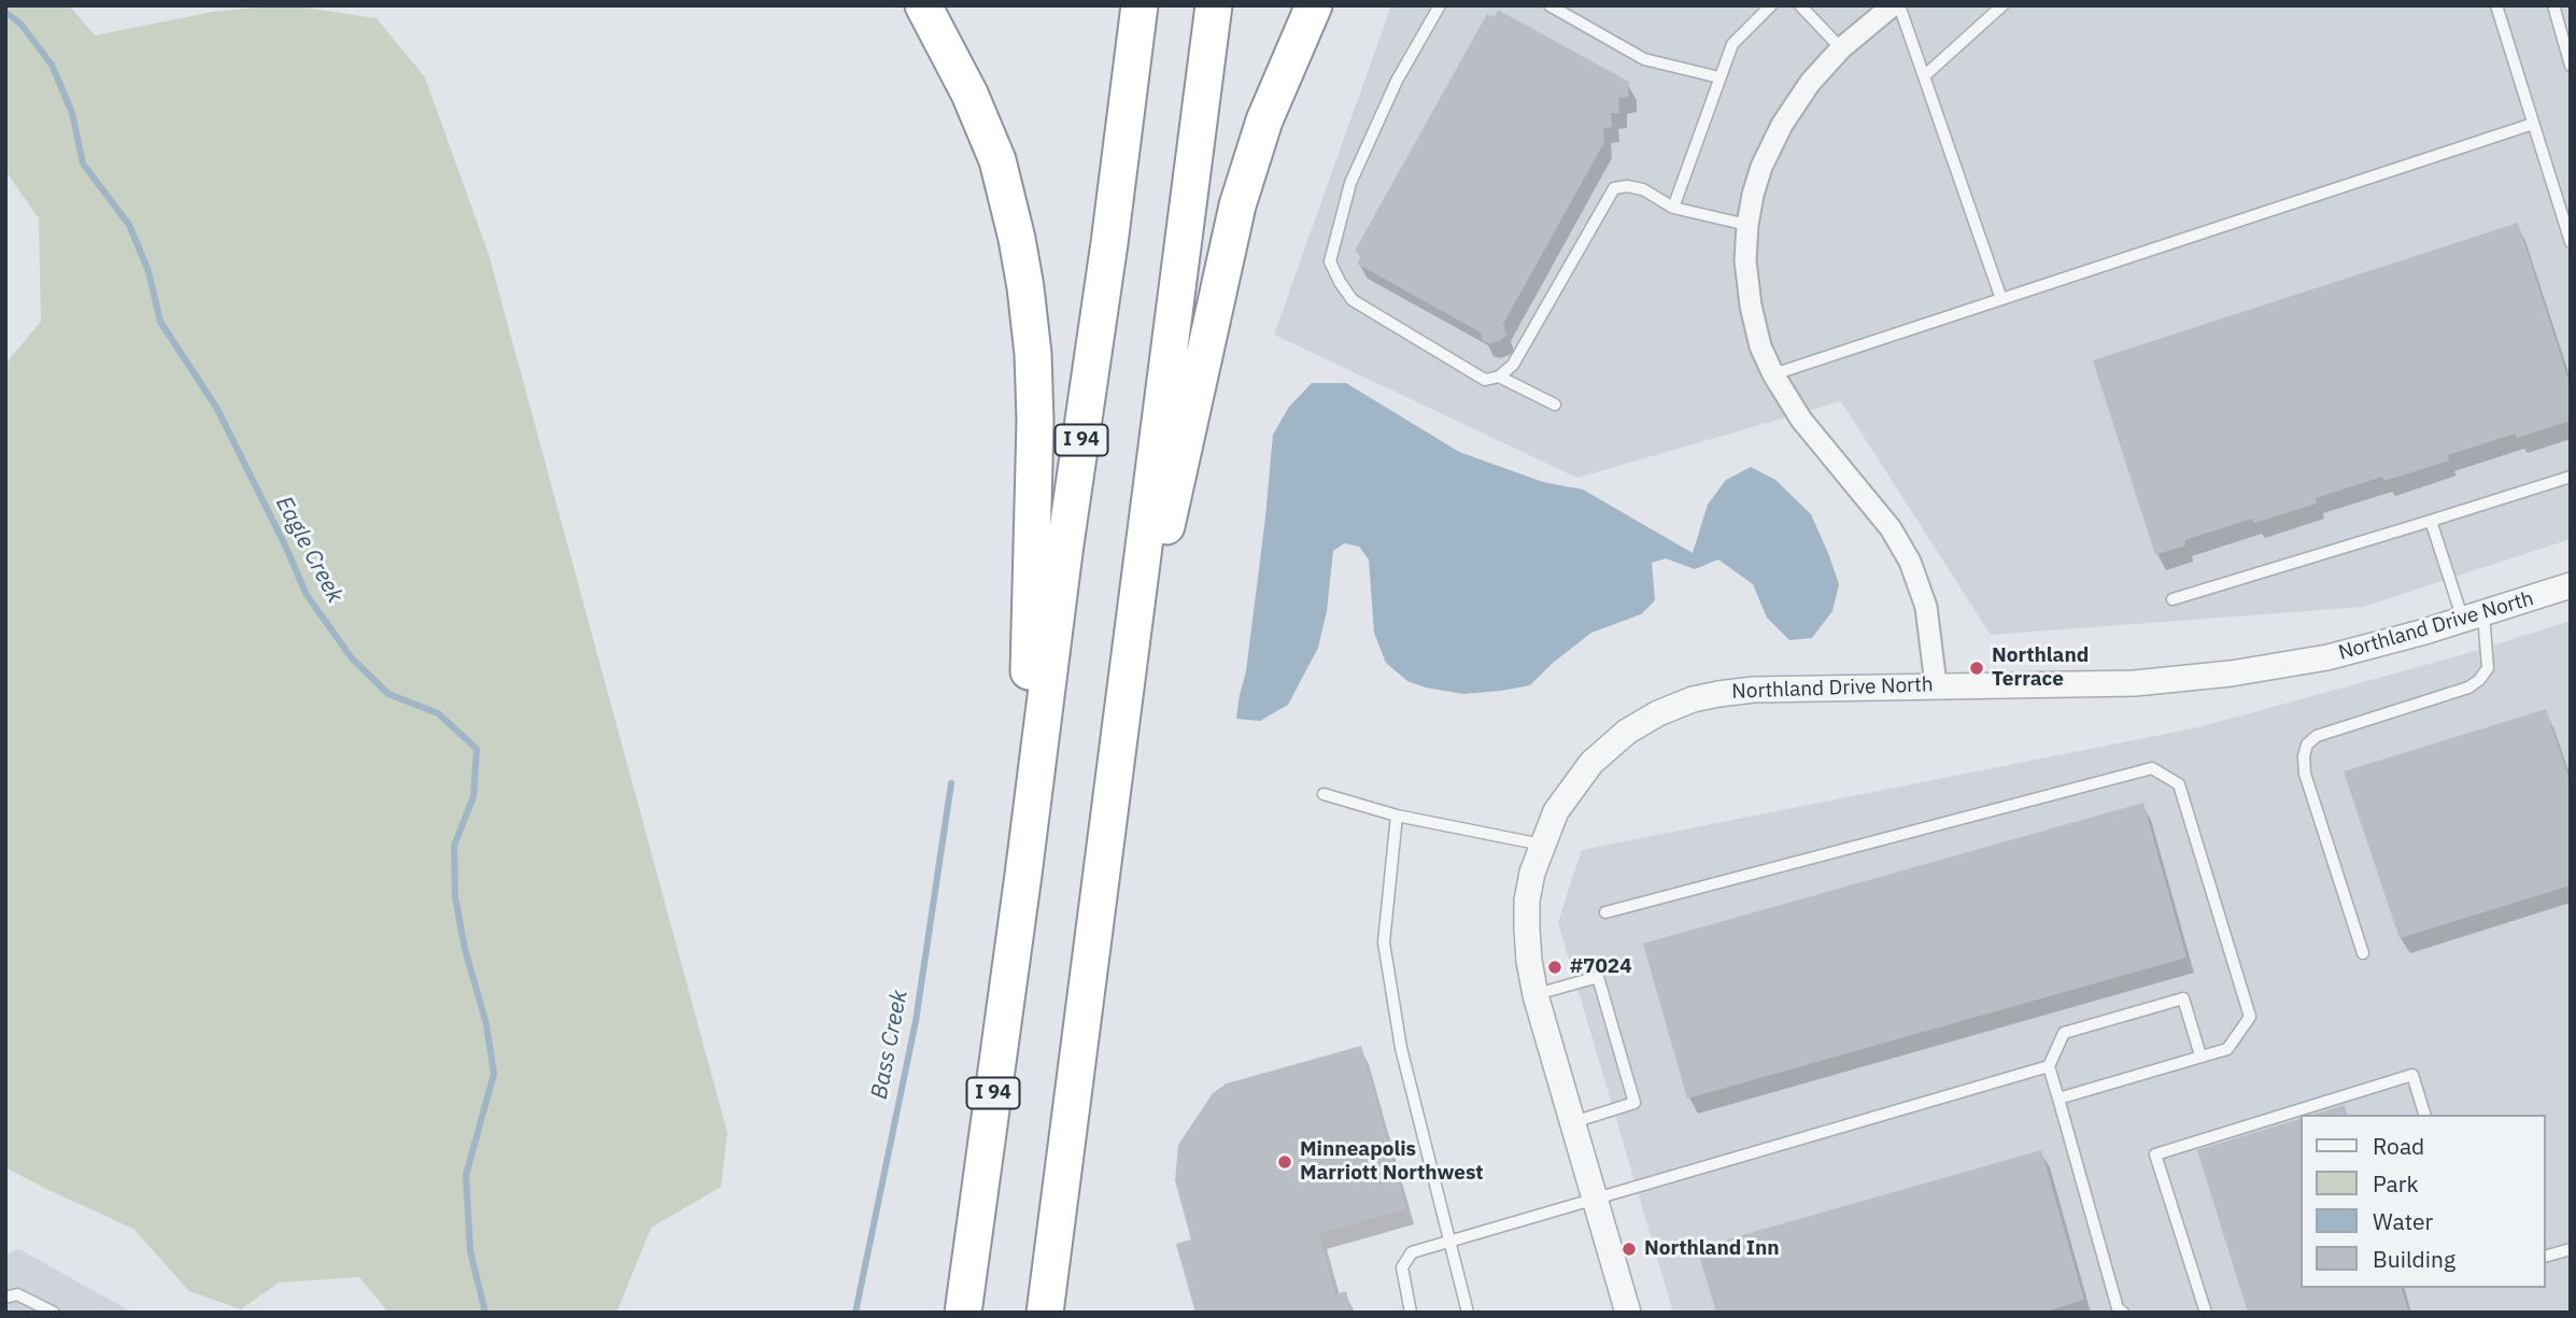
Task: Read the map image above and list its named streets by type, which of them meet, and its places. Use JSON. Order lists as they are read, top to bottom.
{
  "streets": {
    "highway": ["I 94"],
    "street": ["Northland Drive North"]
  },
  "water": ["Eagle Creek", "Bass Creek"],
  "places": [
    "Northland Terrace",
    "#7024",
    "Minneapolis Marriott Northwest",
    "Northland Inn"
  ],
  "legend": [
    "Road",
    "Park",
    "Water",
    "Building"
  ]
}
